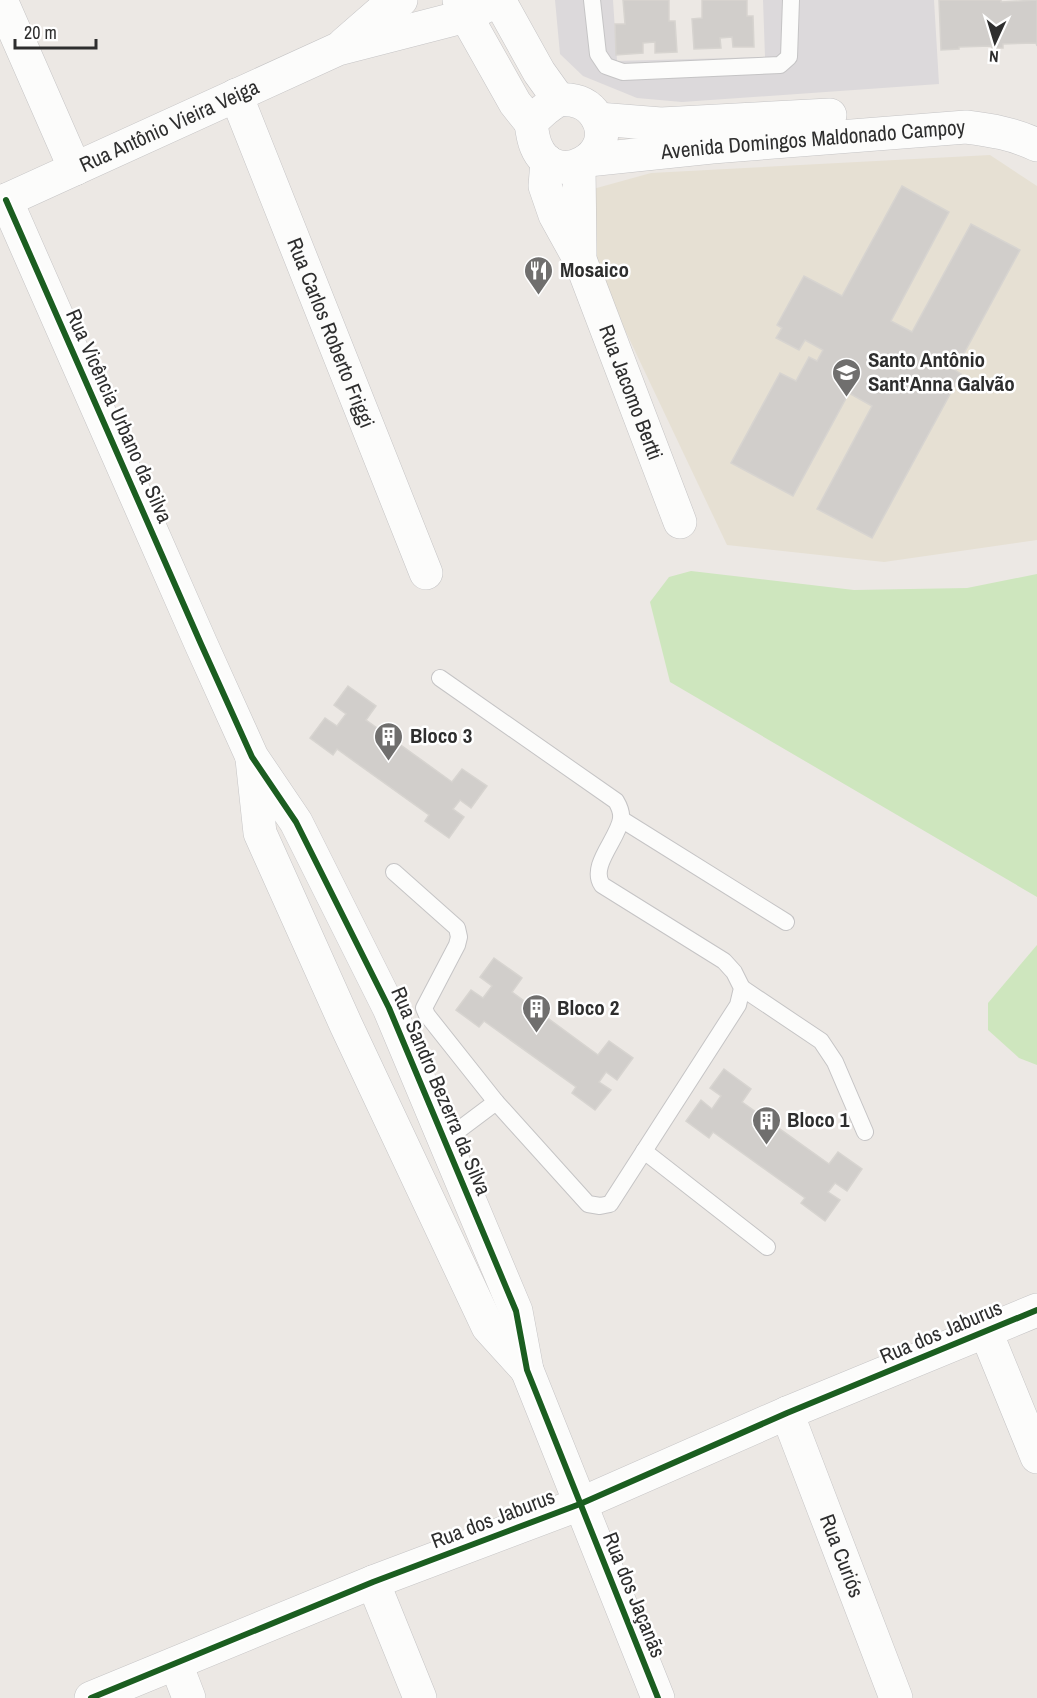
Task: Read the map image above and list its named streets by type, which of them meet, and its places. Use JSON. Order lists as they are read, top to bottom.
{
  "streets": {
    "street": [
      "Rua Antônio Vieira Veiga",
      "Avenida Domingos Maldonado Campoy",
      "Rua Carlos Roberto Friggi",
      "Rua Jacomo Bertti",
      "Rua Vicência Urbano da Silva",
      "Rua Sandro Bezerra da Silva",
      "Rua dos Jaburus",
      "Rua Curiós",
      "Rua dos Jaçanãs"
    ]
  },
  "crossings": [
    ["Rua Antônio Vieira Veiga", "Rua Carlos Roberto Friggi"],
    ["Rua Antônio Vieira Veiga", "Rua Vicência Urbano da Silva"],
    ["Avenida Domingos Maldonado Campoy", "Rua Jacomo Bertti"],
    ["Rua Vicência Urbano da Silva", "Rua Sandro Bezerra da Silva"],
    ["Rua Sandro Bezerra da Silva", "Rua dos Jaburus"],
    ["Rua Sandro Bezerra da Silva", "Rua dos Jaçanãs"],
    ["Rua dos Jaburus", "Rua Curiós"],
    ["Rua dos Jaburus", "Rua dos Jaçanãs"]
  ],
  "places": {
    "restaurant": ["Mosaico"],
    "school or university": ["Santo Antônio Sant'Anna Galvão"],
    "building": ["Bloco 3", "Bloco 2", "Bloco 1"]
  },
  "scale_bar": "20 m",
  "north": "bottom"
}
